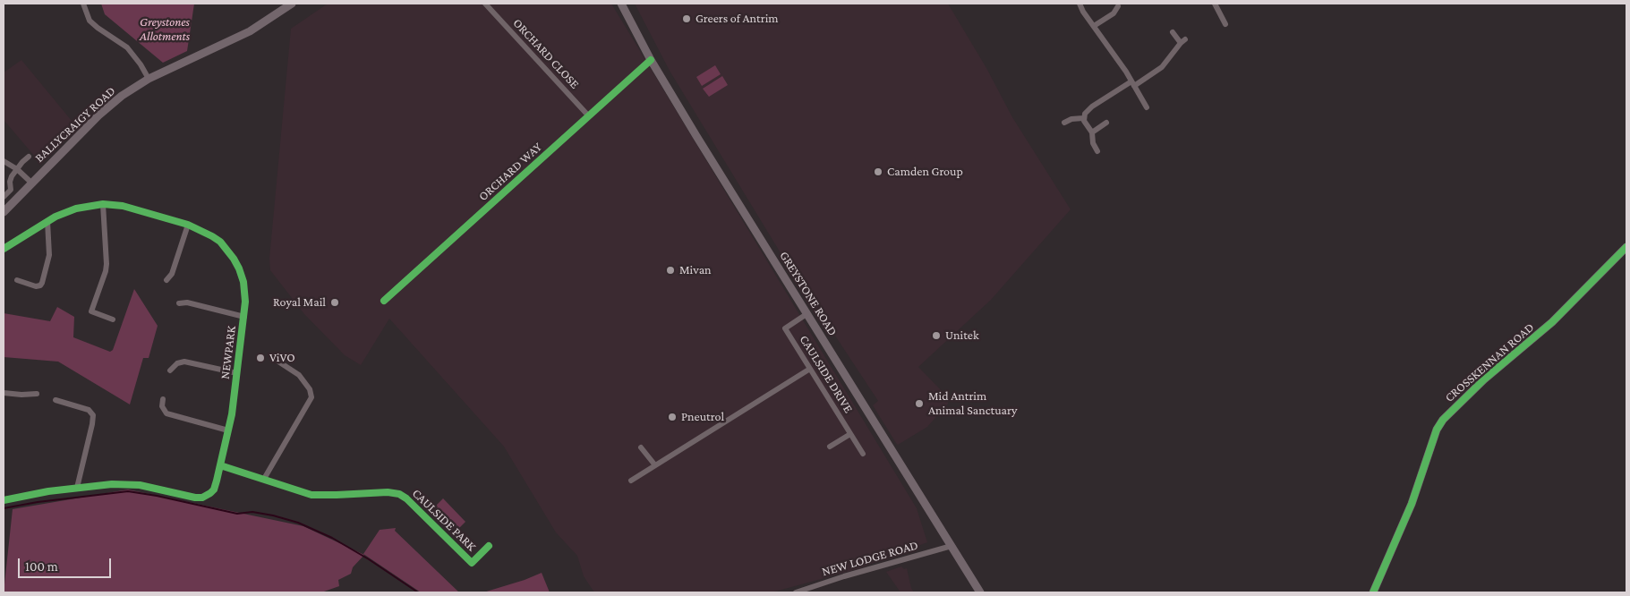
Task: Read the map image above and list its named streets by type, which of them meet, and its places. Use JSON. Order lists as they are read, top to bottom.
{
  "streets": {
    "main road": ["BALLYCRAIGY ROAD", "GREYSTONE ROAD", "CROSSKENNAN ROAD"],
    "street": [
      "ORCHARD CLOSE",
      "ORCHARD WAY",
      "NEWPARK",
      "CAULSIDE DRIVE",
      "CAULSIDE PARK",
      "NEW LODGE ROAD"
    ]
  },
  "crossings": [
    ["ORCHARD CLOSE", "ORCHARD WAY"],
    ["ORCHARD WAY", "GREYSTONE ROAD"],
    ["GREYSTONE ROAD", "CAULSIDE DRIVE"],
    ["GREYSTONE ROAD", "NEW LODGE ROAD"],
    ["NEWPARK", "CAULSIDE PARK"]
  ],
  "parks": ["Greystones Allotments"],
  "places": [
    "Greers of Antrim",
    "Camden Group",
    "Mivan",
    "Royal Mail",
    "Unitek",
    "ViVO",
    "Mid Antrim Animal Sanctuary",
    "Pneutrol"
  ],
  "scale_bar": "100 m"
}
